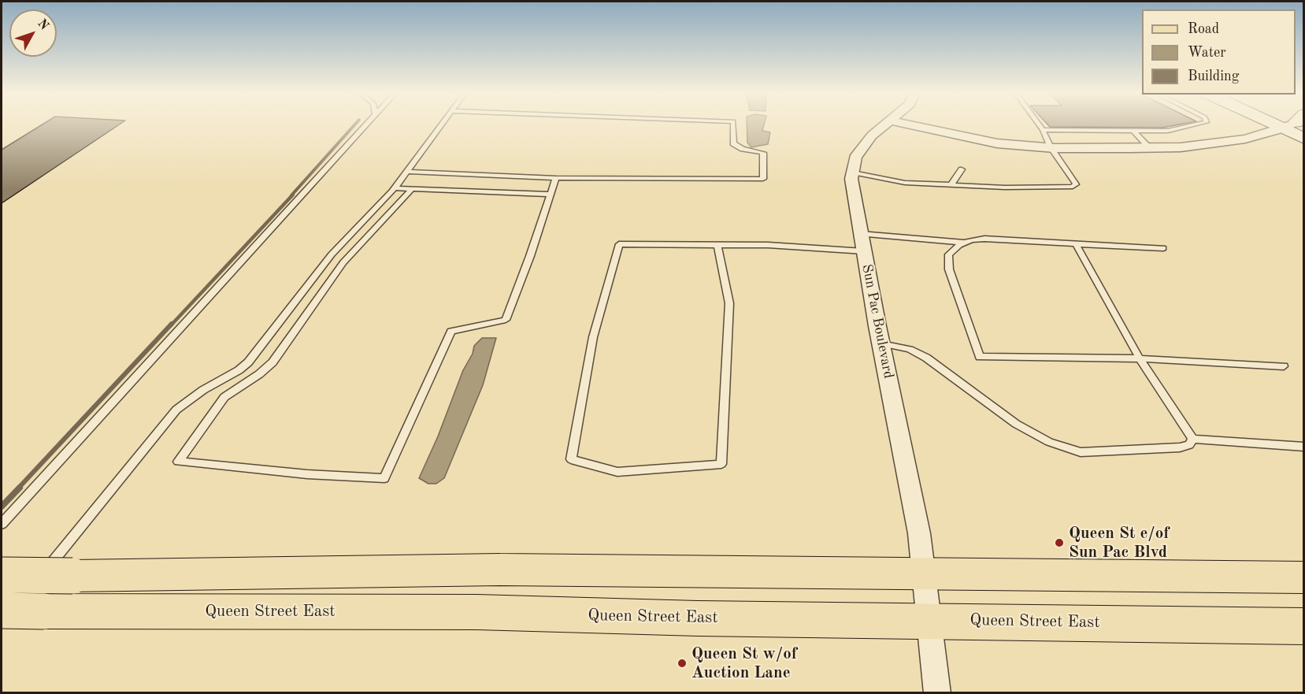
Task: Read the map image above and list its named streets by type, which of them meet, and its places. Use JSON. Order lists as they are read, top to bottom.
{
  "streets": {
    "main road": ["Queen Street East"],
    "street": ["Sun Pac Boulevard"]
  },
  "crossings": [
    ["Sun Pac Boulevard", "Queen Street East"]
  ],
  "places": ["Queen St e/of Sun Pac Blvd", "Queen St w/of Auction Lane"],
  "legend": ["Road", "Water", "Building"],
  "north": "top right"
}
